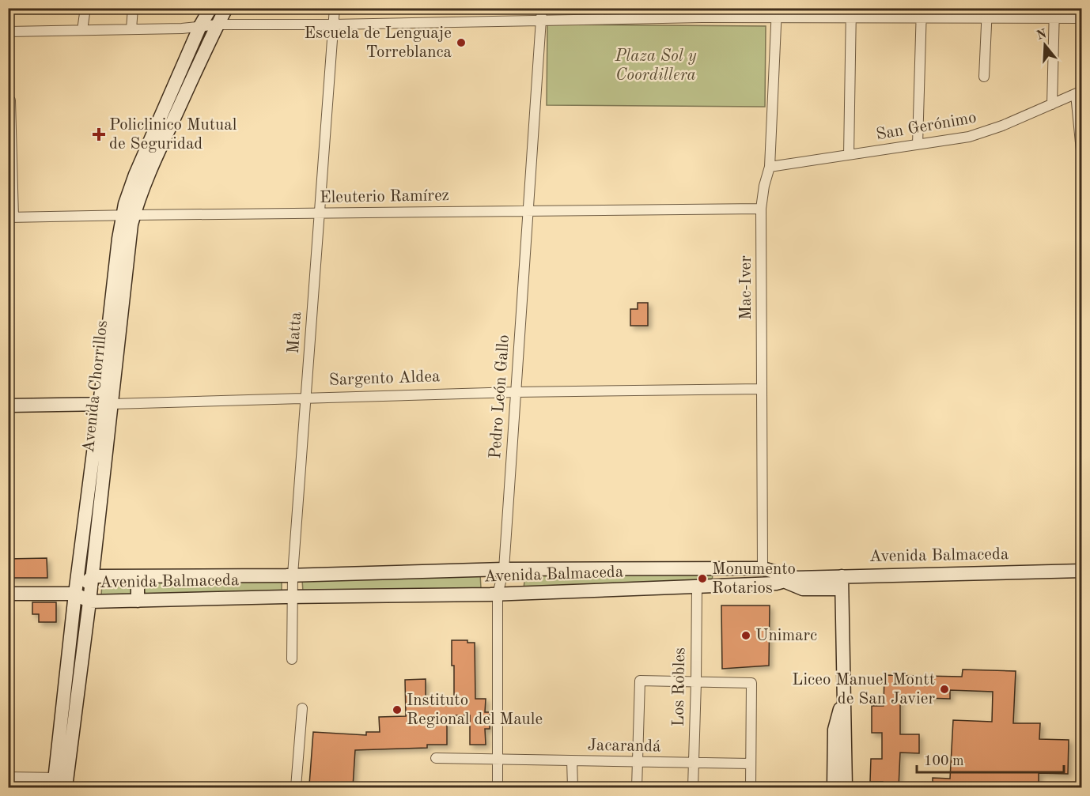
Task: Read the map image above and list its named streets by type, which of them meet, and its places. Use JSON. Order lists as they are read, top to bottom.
{
  "streets": {
    "main road": ["Sargento Aldea", "Avenida Chorrillos", "Avenida Balmaceda"],
    "street": [
      "San Gerónimo",
      "Eleuterio Ramírez",
      "Mac-Iver",
      "Matta",
      "Pedro León Gallo",
      "Los Robles",
      "Jacarandá"
    ]
  },
  "crossings": [
    ["San Gerónimo", "Mac-Iver"],
    ["Eleuterio Ramírez", "Mac-Iver"],
    ["Eleuterio Ramírez", "Matta"],
    ["Eleuterio Ramírez", "Avenida Chorrillos"],
    ["Eleuterio Ramírez", "Pedro León Gallo"],
    ["Mac-Iver", "Sargento Aldea"],
    ["Mac-Iver", "Avenida Balmaceda"],
    ["Matta", "Sargento Aldea"],
    ["Matta", "Avenida Balmaceda"],
    ["Sargento Aldea", "Avenida Chorrillos"],
    ["Sargento Aldea", "Pedro León Gallo"],
    ["Avenida Chorrillos", "Avenida Balmaceda"],
    ["Pedro León Gallo", "Avenida Balmaceda"],
    ["Pedro León Gallo", "Jacarandá"],
    ["Avenida Balmaceda", "Los Robles"],
    ["Los Robles", "Jacarandá"]
  ],
  "parks": ["Plaza Sol y Coordillera"],
  "places": {
    "other": [
      "Escuela de Lenguaje Torreblanca",
      "Monumento Rotarios",
      "Unimarc",
      "Liceo Manuel Montt de San Javier",
      "Instituto Regional del Maule"
    ],
    "health": ["Policlinico Mutual de Seguridad"]
  },
  "scale_bar": "100 m",
  "north": "top"
}
